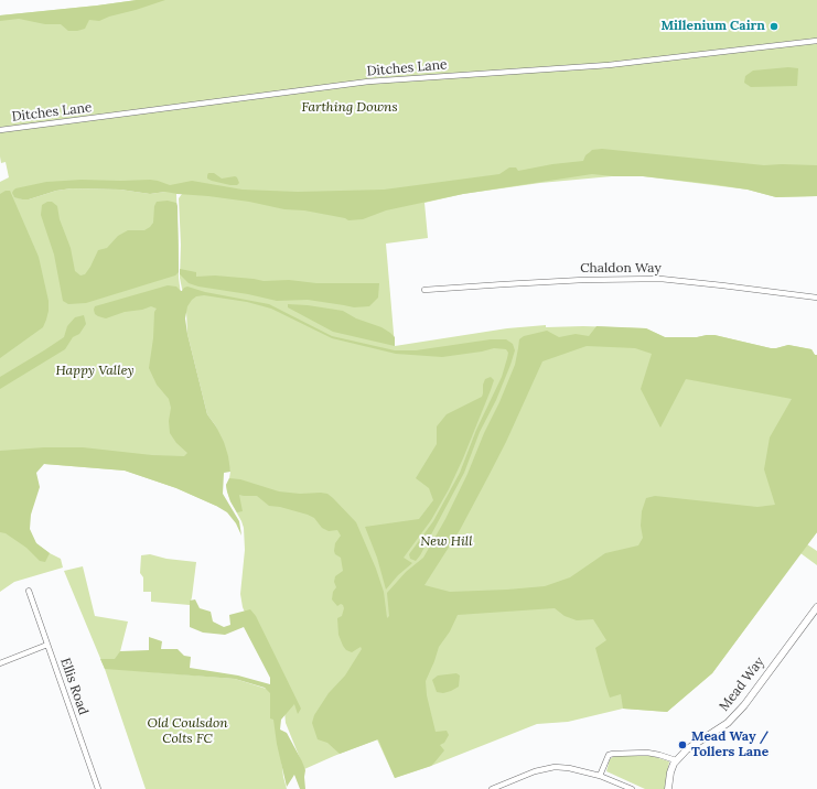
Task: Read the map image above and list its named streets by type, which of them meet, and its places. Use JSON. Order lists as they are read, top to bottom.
{
  "streets": {
    "street": [
      "Ditches Lane",
      "Chaldon Way",
      "Mead Way",
      "Ellis Road"
    ]
  },
  "parks": [
    "Farthing Downs",
    "Happy Valley",
    "New Hill",
    "Old Coulsdon Colts FC"
  ],
  "places": ["Millenium Cairn", "Mead Way / Tollers Lane"]
}
